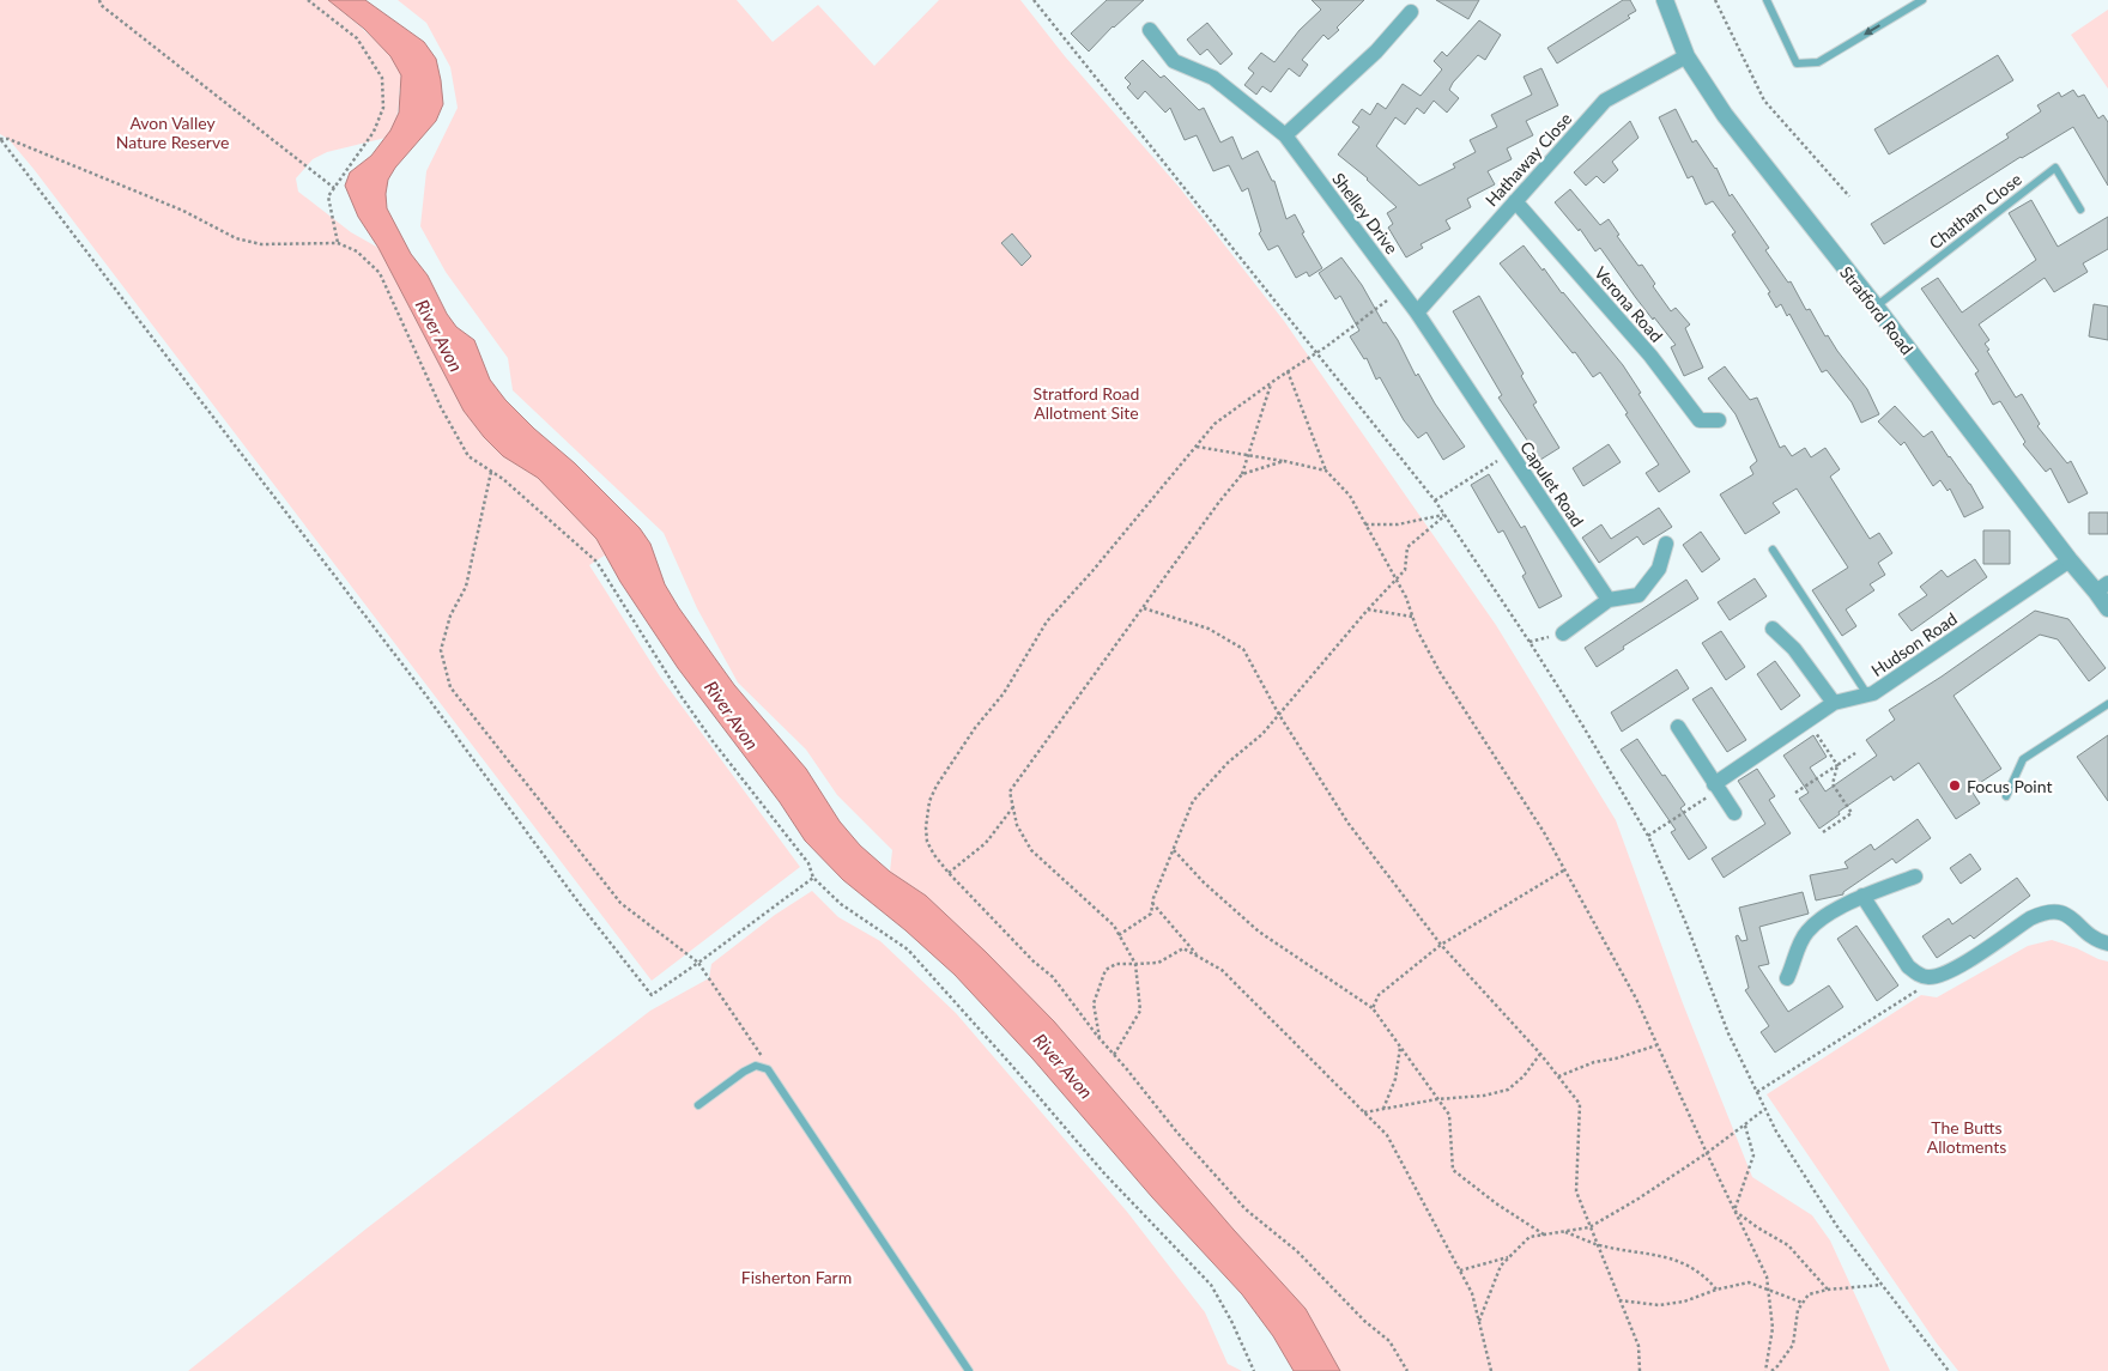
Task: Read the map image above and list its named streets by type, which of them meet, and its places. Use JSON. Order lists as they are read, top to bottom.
{
  "streets": {
    "street": [
      "Hathaway Close",
      "Shelley Drive",
      "Verona Road",
      "Stratford Road",
      "Capulet Road",
      "Hudson Road"
    ],
    "lane": ["Chatham Close"]
  },
  "crossings": [
    ["Hathaway Close", "Shelley Drive"],
    ["Hathaway Close", "Verona Road"],
    ["Hathaway Close", "Stratford Road"],
    ["Hathaway Close", "Capulet Road"],
    ["Chatham Close", "Stratford Road"],
    ["Shelley Drive", "Capulet Road"],
    ["Stratford Road", "Hudson Road"]
  ],
  "water": ["River Avon"],
  "parks": [
    "Avon Valley Nature Reserve",
    "Stratford Road Allotment Site",
    "The Butts Allotments",
    "Fisherton Farm"
  ],
  "places": ["Focus Point"]
}
